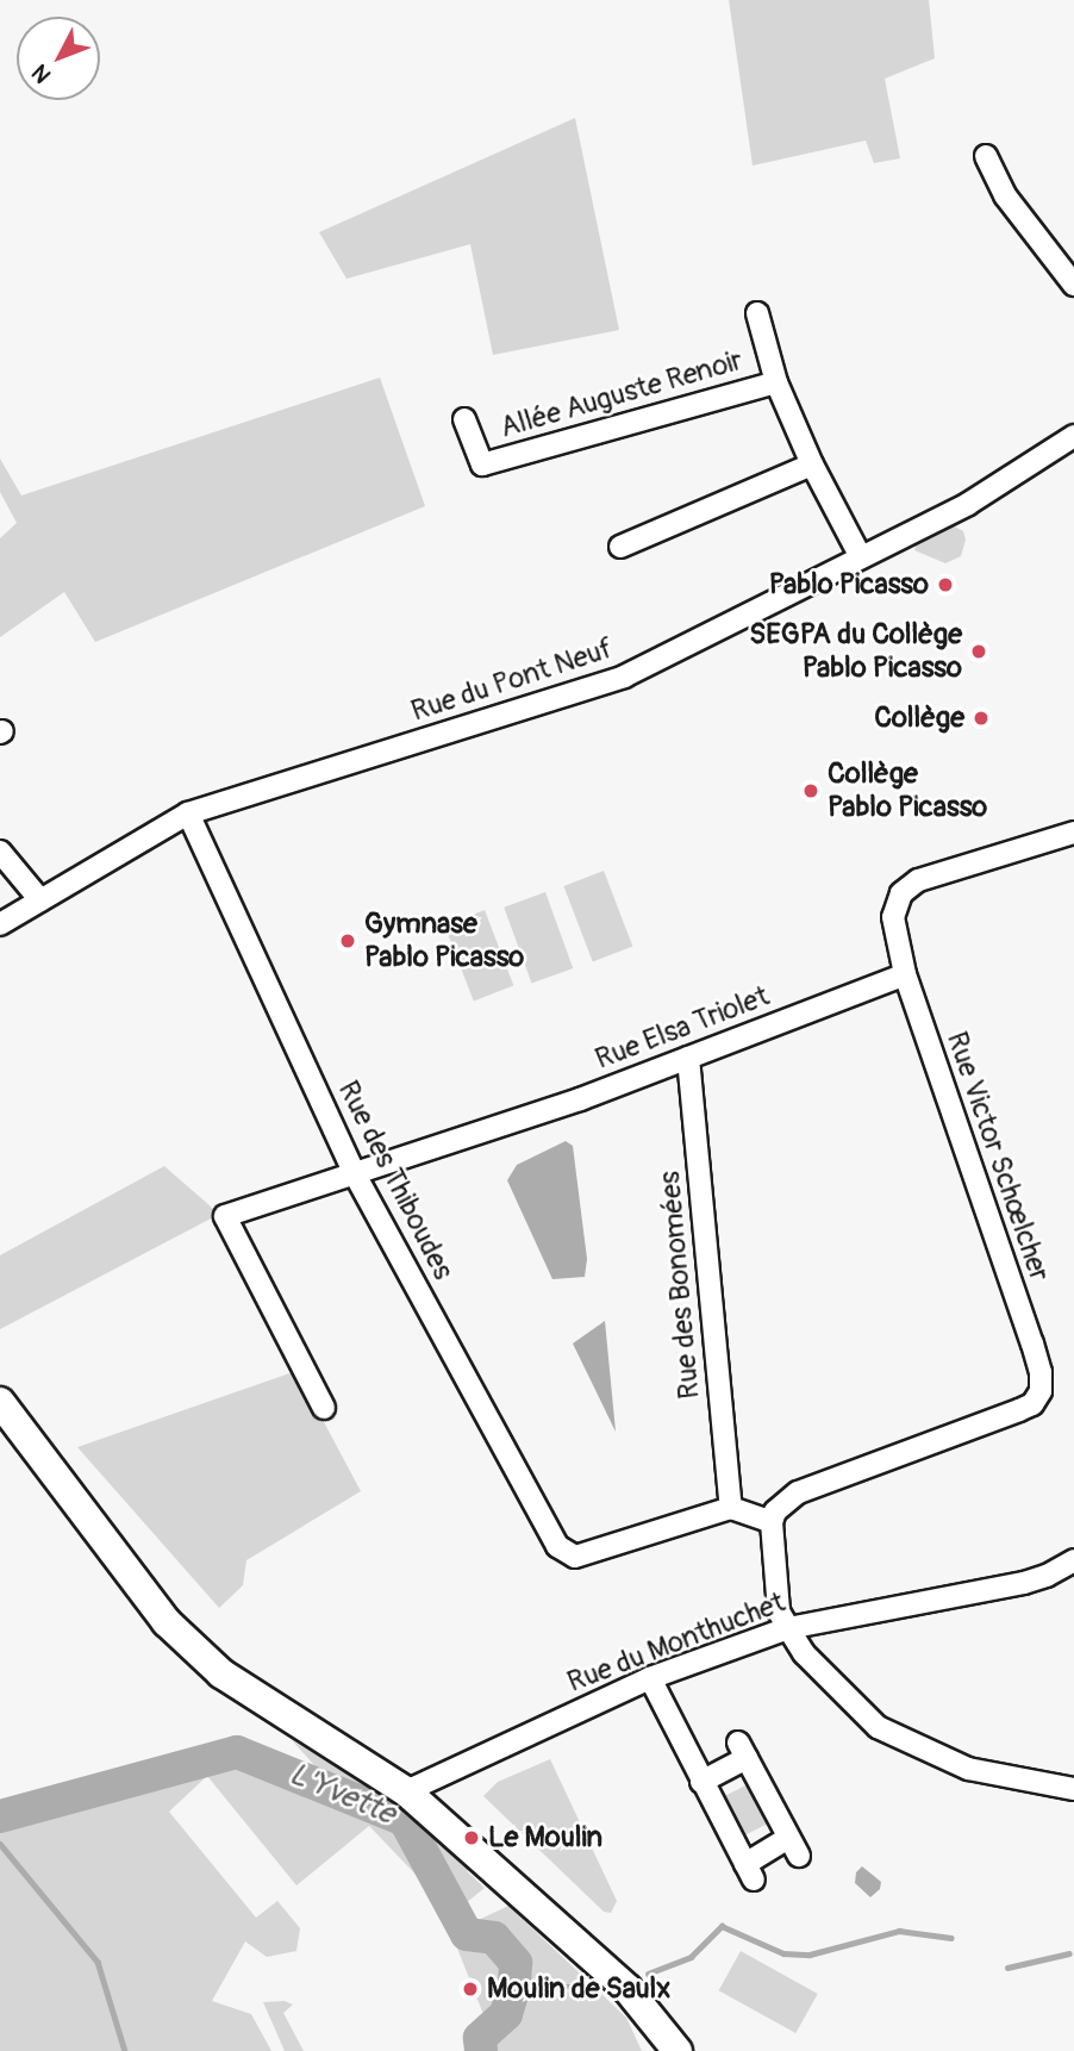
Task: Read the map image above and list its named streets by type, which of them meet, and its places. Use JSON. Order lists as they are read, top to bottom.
{
  "streets": {
    "street": [
      "Allée Auguste Renoir",
      "Rue du Pont Neuf",
      "Rue Elsa Triolet",
      "Rue Victor Schœlcher",
      "Rue des Thiboudes",
      "Rue des Bonomées",
      "Rue du Monthuchet"
    ]
  },
  "crossings": [
    ["Rue du Pont Neuf", "Rue des Thiboudes"],
    ["Rue Elsa Triolet", "Rue Victor Schœlcher"],
    ["Rue Elsa Triolet", "Rue des Thiboudes"],
    ["Rue Elsa Triolet", "Rue des Bonomées"],
    ["Rue des Thiboudes", "Rue des Bonomées"]
  ],
  "water": ["L'Yvette"],
  "places": [
    "Pablo Picasso",
    "SEGPA du Collège Pablo Picasso",
    "Collège",
    "Collège Pablo Picasso",
    "Gymnase Pablo Picasso",
    "Le Moulin",
    "Moulin de Saulx"
  ],
  "north": "bottom left"
}
